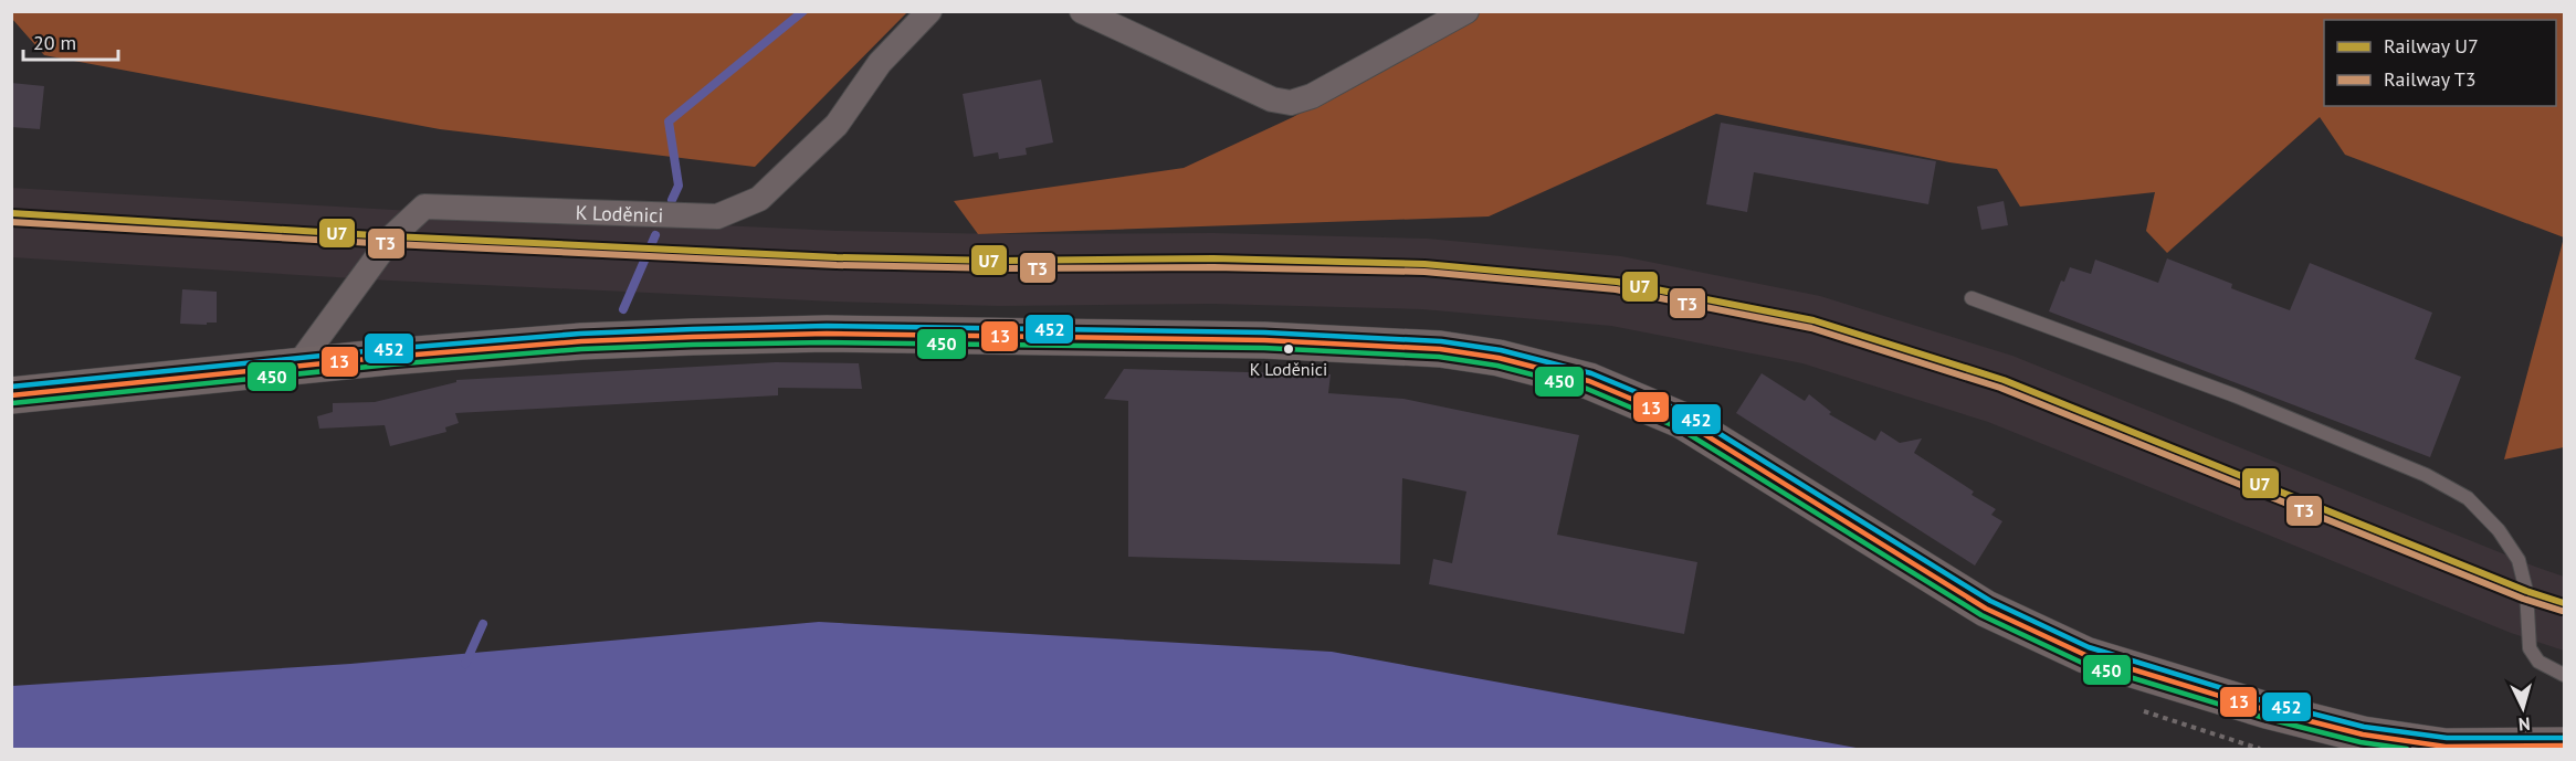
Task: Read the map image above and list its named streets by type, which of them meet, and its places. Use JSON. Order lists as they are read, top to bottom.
{
  "streets": {
    "street": ["K Loděnici"]
  },
  "places": ["K Loděnici"],
  "lines": [
    "rail line U7",
    "rail line T3",
    "transit line 452",
    "transit line 13",
    "transit line 450"
  ],
  "legend": ["Railway U7", "Railway T3"],
  "scale_bar": "20 m",
  "north": "bottom"
}
